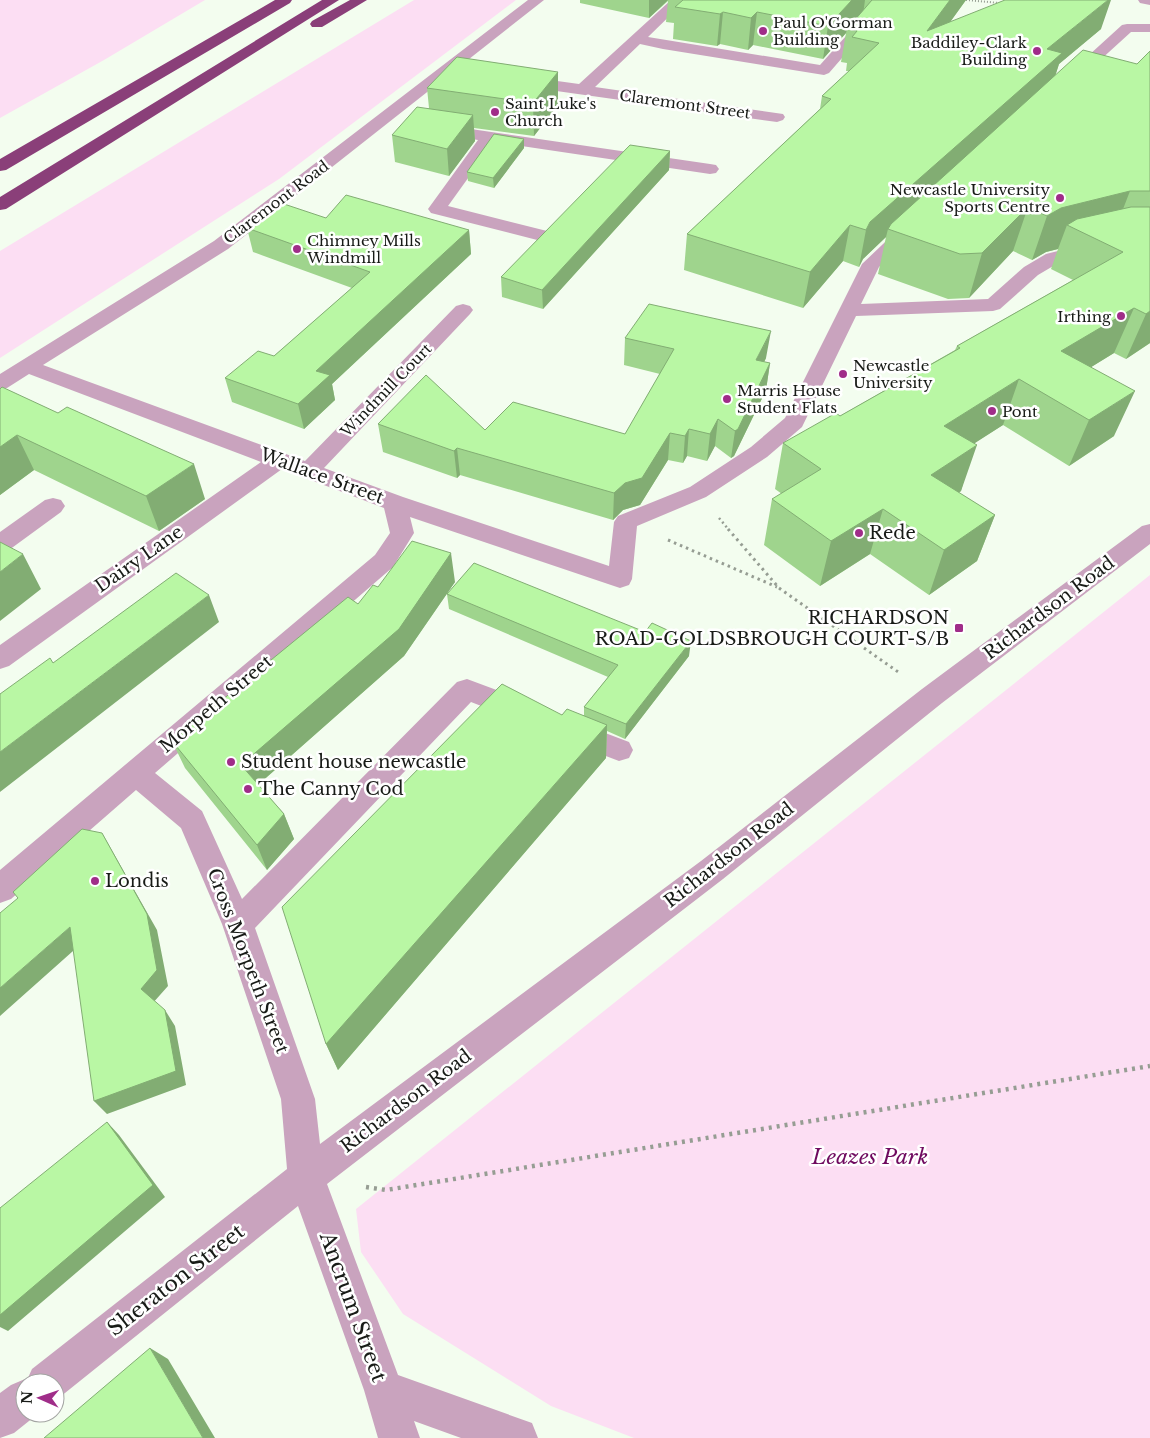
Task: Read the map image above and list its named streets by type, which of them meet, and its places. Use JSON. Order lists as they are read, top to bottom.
{
  "streets": {
    "street": [
      "Claremont Street",
      "Claremont Road",
      "Windmill Court",
      "Wallace Street",
      "Dairy Lane",
      "Richardson Road",
      "Morpeth Street",
      "Cross Morpeth Street",
      "Sheraton Street",
      "Ancrum Street"
    ]
  },
  "crossings": [
    ["Claremont Road", "Wallace Street"],
    ["Windmill Court", "Wallace Street"],
    ["Wallace Street", "Dairy Lane"],
    ["Wallace Street", "Morpeth Street"],
    ["Richardson Road", "Cross Morpeth Street"],
    ["Richardson Road", "Sheraton Street"],
    ["Richardson Road", "Ancrum Street"],
    ["Morpeth Street", "Cross Morpeth Street"],
    ["Cross Morpeth Street", "Sheraton Street"],
    ["Cross Morpeth Street", "Ancrum Street"],
    ["Sheraton Street", "Ancrum Street"]
  ],
  "parks": ["Leazes Park"],
  "places": {
    "other": [
      "Paul O'Gorman Building",
      "Baddiley-Clark Building",
      "Saint Luke's Church",
      "Newcastle University Sports Centre",
      "Chimney Mills Windmill",
      "Irthing",
      "Newcastle University",
      "Marris House Student Flats",
      "Pont",
      "Rede",
      "Student house newcastle",
      "The Canny Cod",
      "Londis"
    ],
    "transit": ["RICHARDSON ROAD-GOLDSBROUGH COURT-S/B"]
  },
  "north": "left"
}
